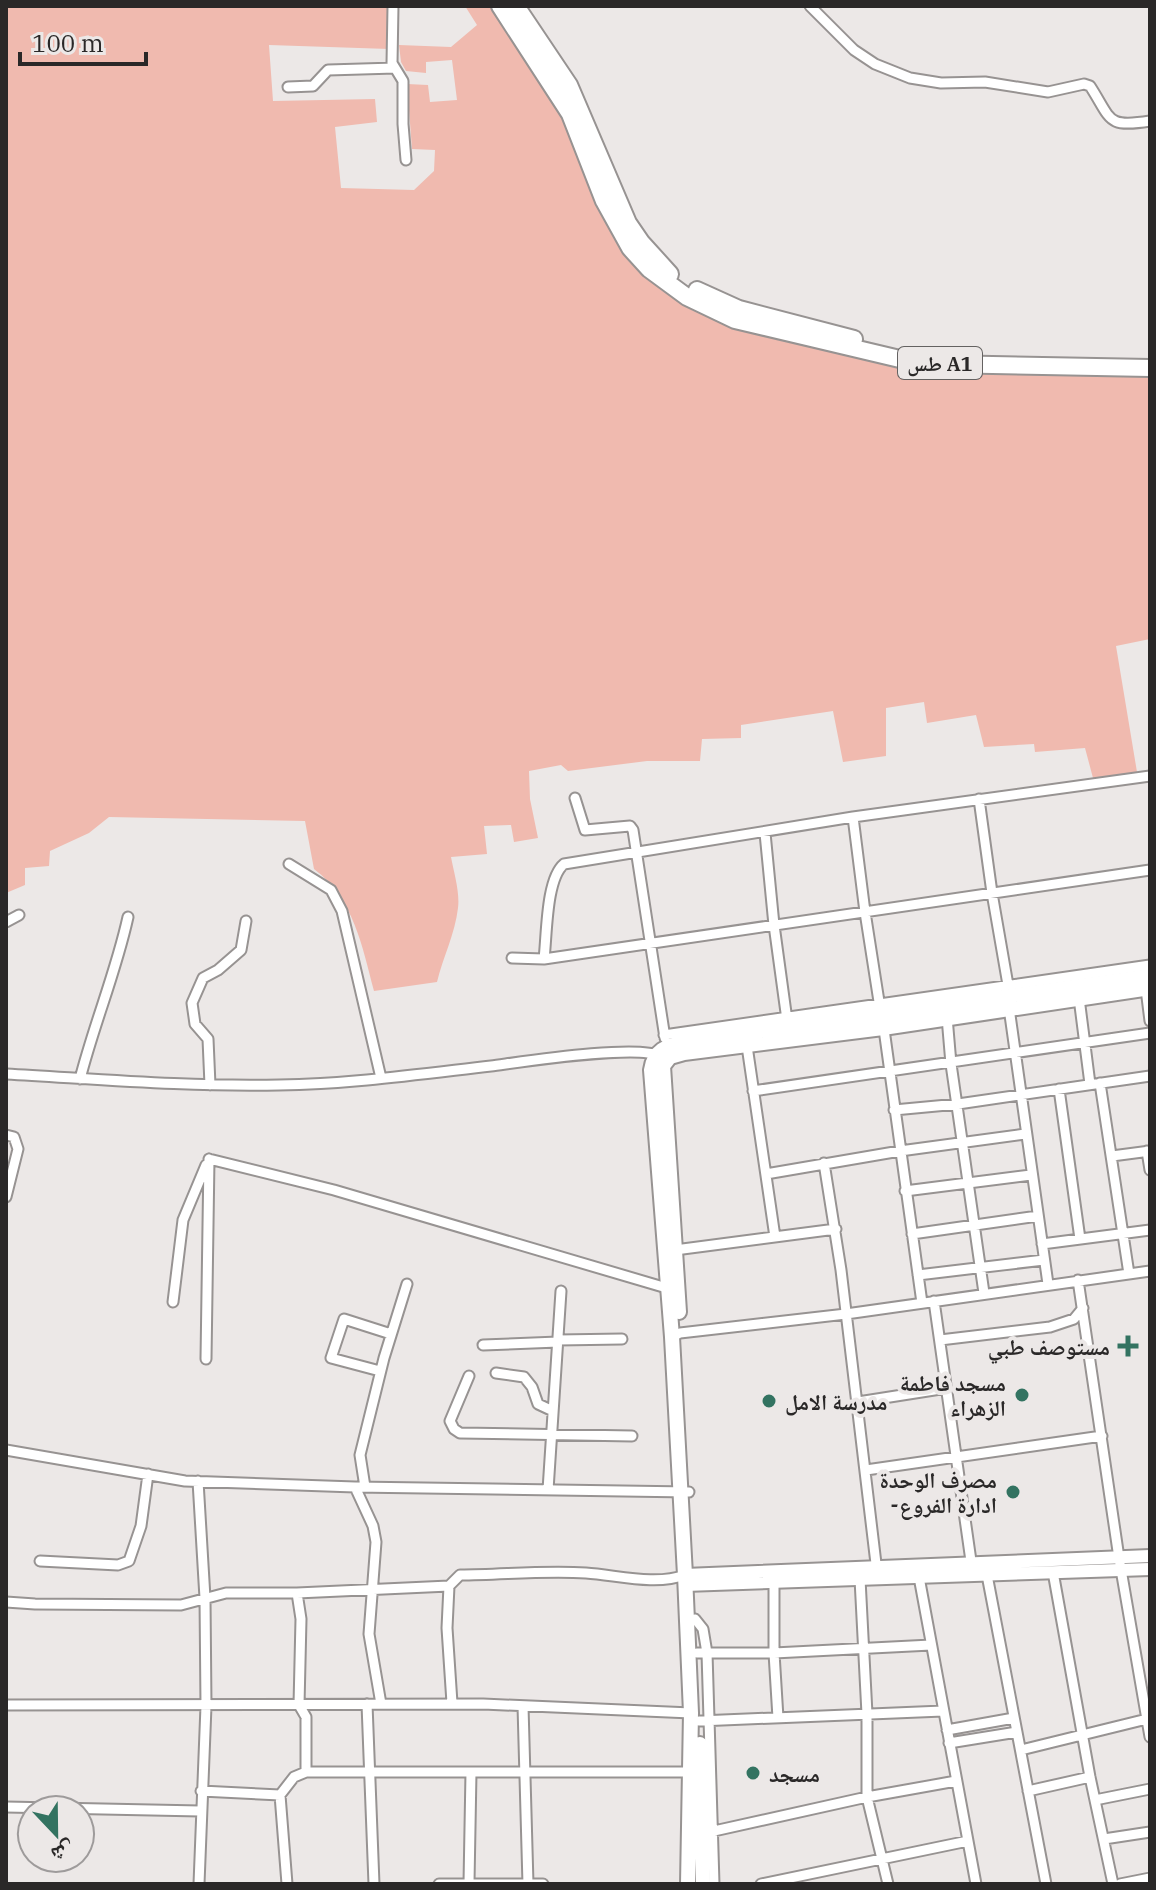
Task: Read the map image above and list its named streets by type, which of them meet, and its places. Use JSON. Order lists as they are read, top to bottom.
{
  "streets": {
    "highway": ["طس A1"]
  },
  "places": {
    "health": ["مستوصف طبي"],
    "other": [
      "مسجد فاطمة الزهراء",
      "مدرسة الامل",
      "مصرف الوحدة -ادارة الفروع",
      "مسجد"
    ]
  },
  "scale_bar": "100 m",
  "north": "bottom"
}
